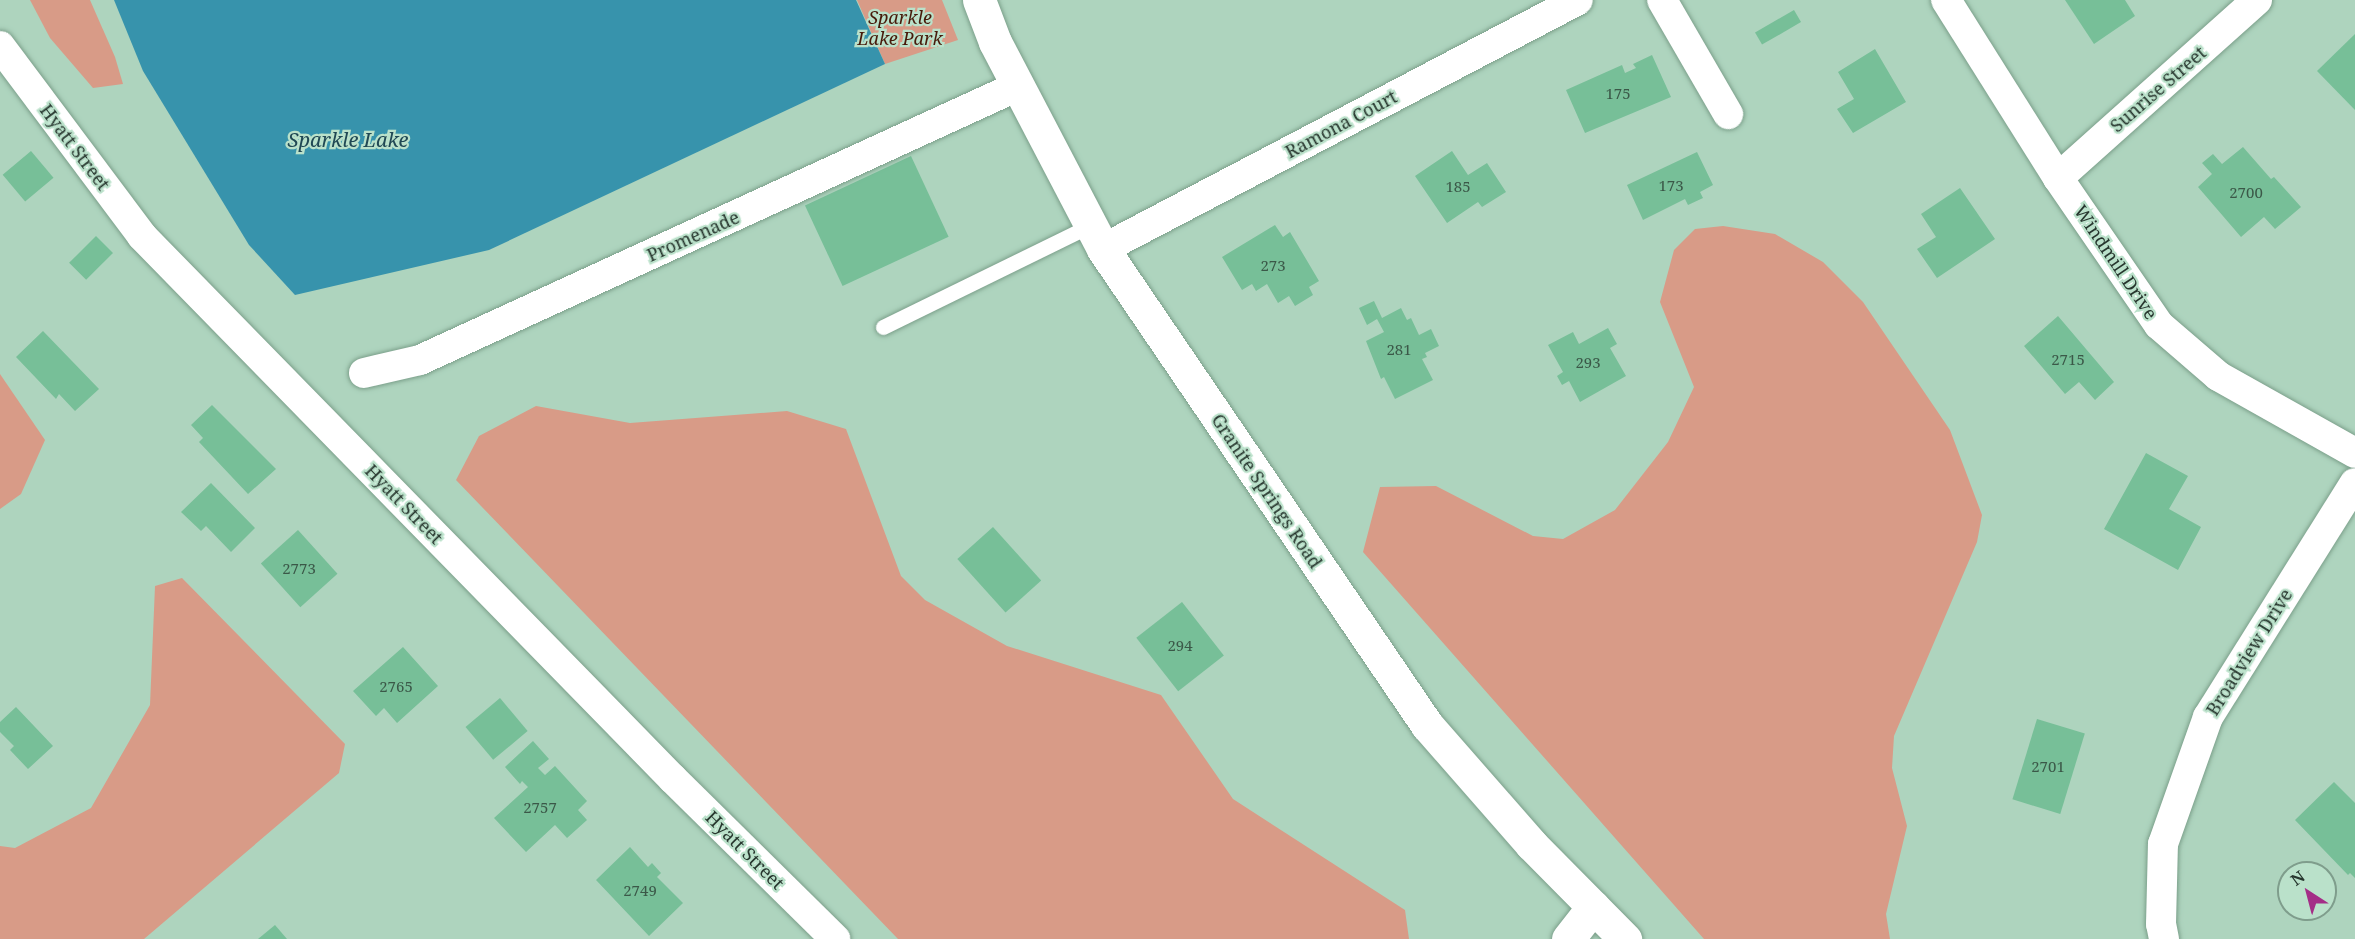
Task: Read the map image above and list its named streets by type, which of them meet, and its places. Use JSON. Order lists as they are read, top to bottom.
{
  "streets": {
    "street": [
      "Sunrise Street",
      "Ramona Court",
      "Hyatt Street",
      "Promenade",
      "Windmill Drive",
      "Granite Springs Road",
      "Broadview Drive"
    ]
  },
  "crossings": [
    ["Sunrise Street", "Windmill Drive"],
    ["Ramona Court", "Granite Springs Road"],
    ["Promenade", "Granite Springs Road"]
  ],
  "water": ["Sparkle Lake"],
  "parks": ["Sparkle Lake Park"],
  "house_numbers": [
    "175",
    "173",
    "185",
    "2700",
    "273",
    "281",
    "2715",
    "293",
    "2773",
    "294",
    "2765",
    "2701",
    "2757",
    "2749"
  ],
  "north": "top left"
}
